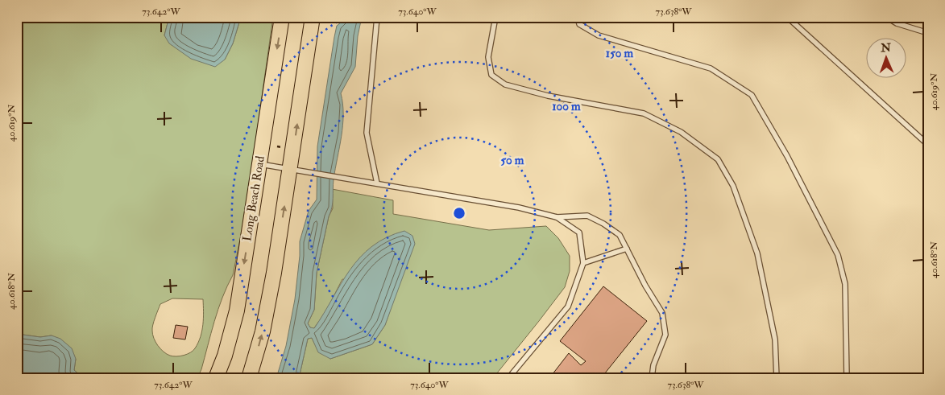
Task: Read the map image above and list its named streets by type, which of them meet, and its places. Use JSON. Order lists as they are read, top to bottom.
{
  "streets": {
    "main road": ["Long Beach Road"]
  },
  "north": "top",
  "coordinates": [
    "73.642°W",
    "73.640°W",
    "73.638°W",
    "40.619°N",
    "40.618°N"
  ],
  "rings": ["150 m", "100 m", "50 m"]
}
